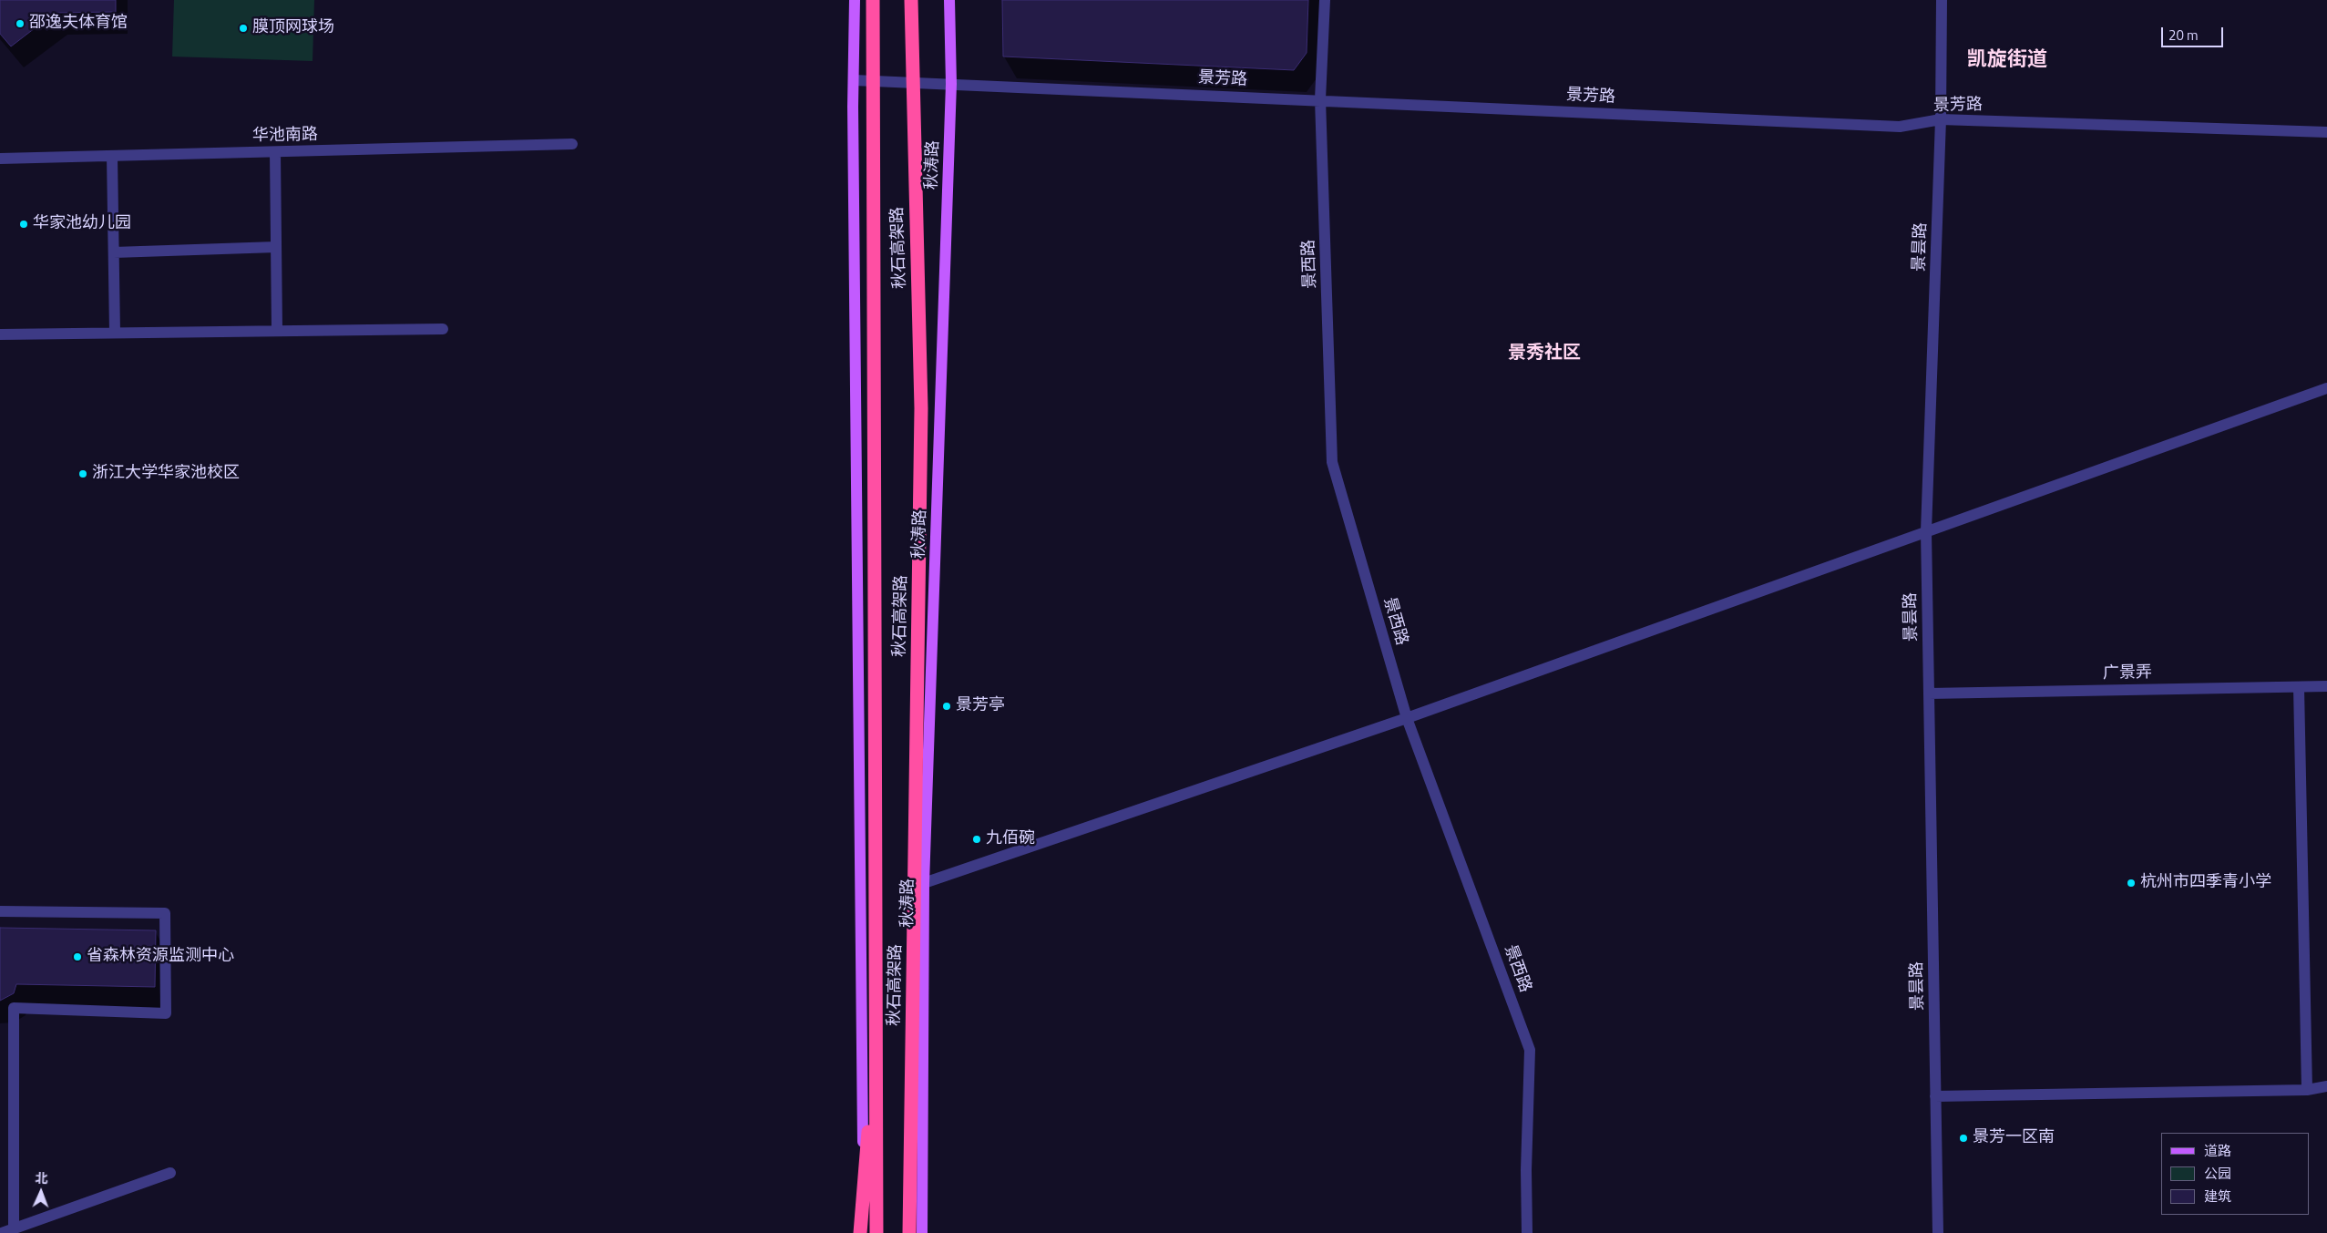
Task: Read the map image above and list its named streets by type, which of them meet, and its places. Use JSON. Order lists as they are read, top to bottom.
{
  "streets": {
    "highway": ["秋石高架路"],
    "main road": ["秋涛路"],
    "street": [
      "景芳路",
      "华池南路",
      "景昙路",
      "景西路",
      "广景弄"
    ]
  },
  "crossings": [
    ["景芳路", "秋涛路"],
    ["景芳路", "景昙路"],
    ["景芳路", "景西路"],
    ["景昙路", "广景弄"]
  ],
  "districts": ["凯旋街道", "景秀社区"],
  "places": [
    "邵逸夫体育馆",
    "膜顶网球场",
    "华家池幼儿园",
    "浙江大学华家池校区",
    "景芳亭",
    "九佰碗",
    "杭州市四季青小学",
    "省森林资源监测中心",
    "景芳一区南"
  ],
  "legend": ["道路", "公园", "建筑"],
  "scale_bar": "20 m",
  "north": "top"
}
